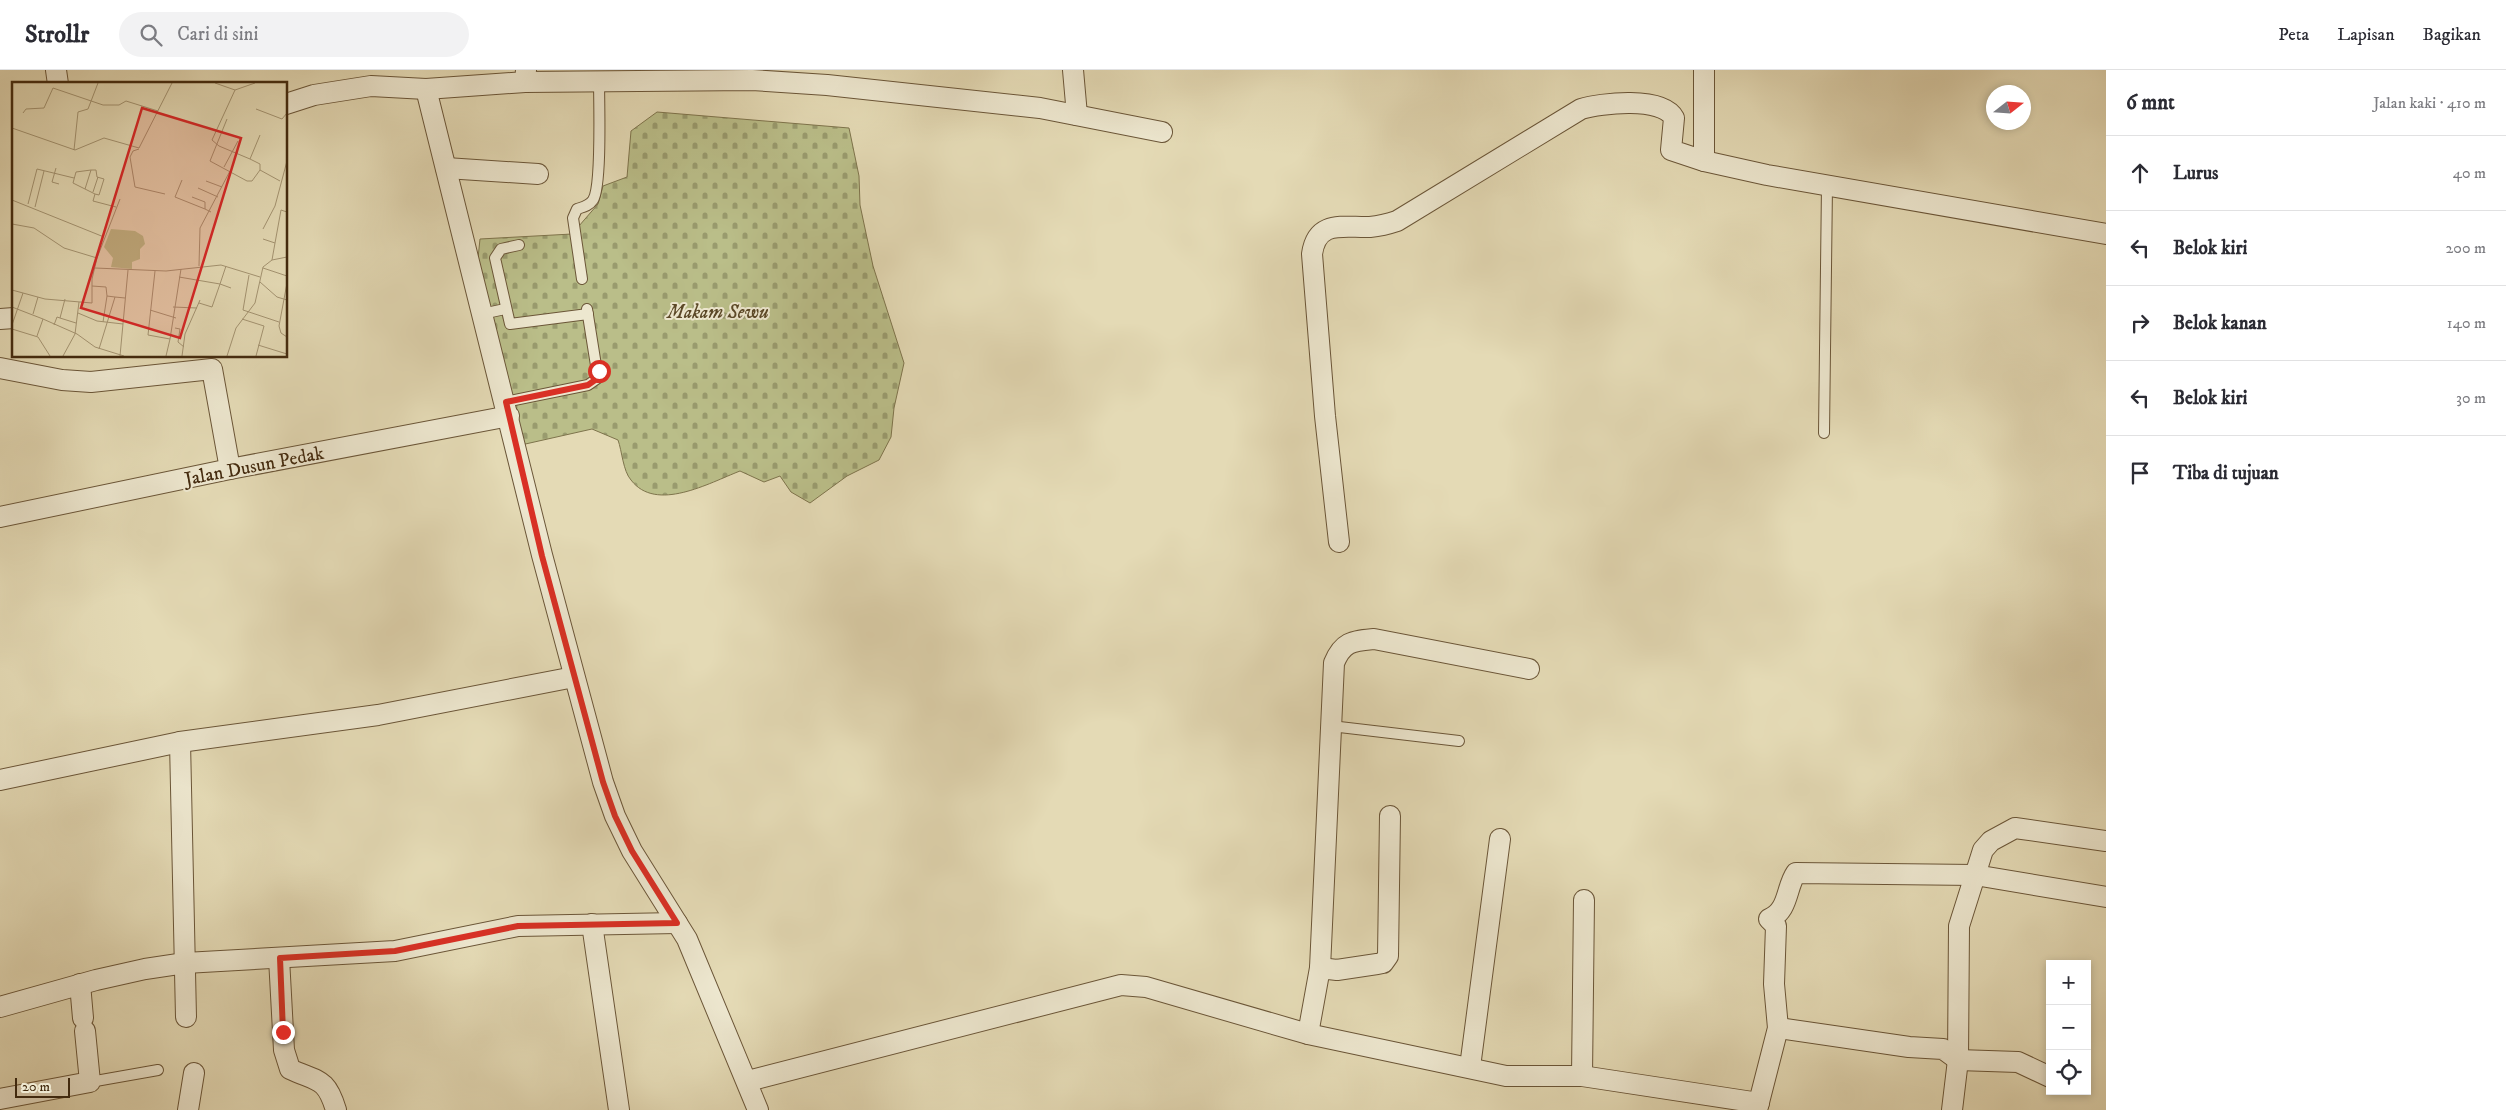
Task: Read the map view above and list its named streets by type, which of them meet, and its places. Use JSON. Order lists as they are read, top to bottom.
{
  "streets": {
    "street": ["Jalan Dusun Pedak"]
  },
  "parks": ["Makam Sewu"],
  "scale_bar": "20 m",
  "north": "right",
  "page": {
    "header": "Strollr",
    "search": "Cari di sini",
    "nav": ["Peta", "Lapisan", "Bagikan"],
    "heading": ["6 mnt", "Jalan kaki · 410 m"],
    "list": [
      ["Lurus", "40 m"],
      ["Belok kiri", "200 m"],
      ["Belok kanan", "140 m"],
      ["Belok kiri", "30 m"],
      "Tiba di tujuan"
    ],
    "map_buttons": ["+", "−"],
    "scale": "20 m"
  }
}
